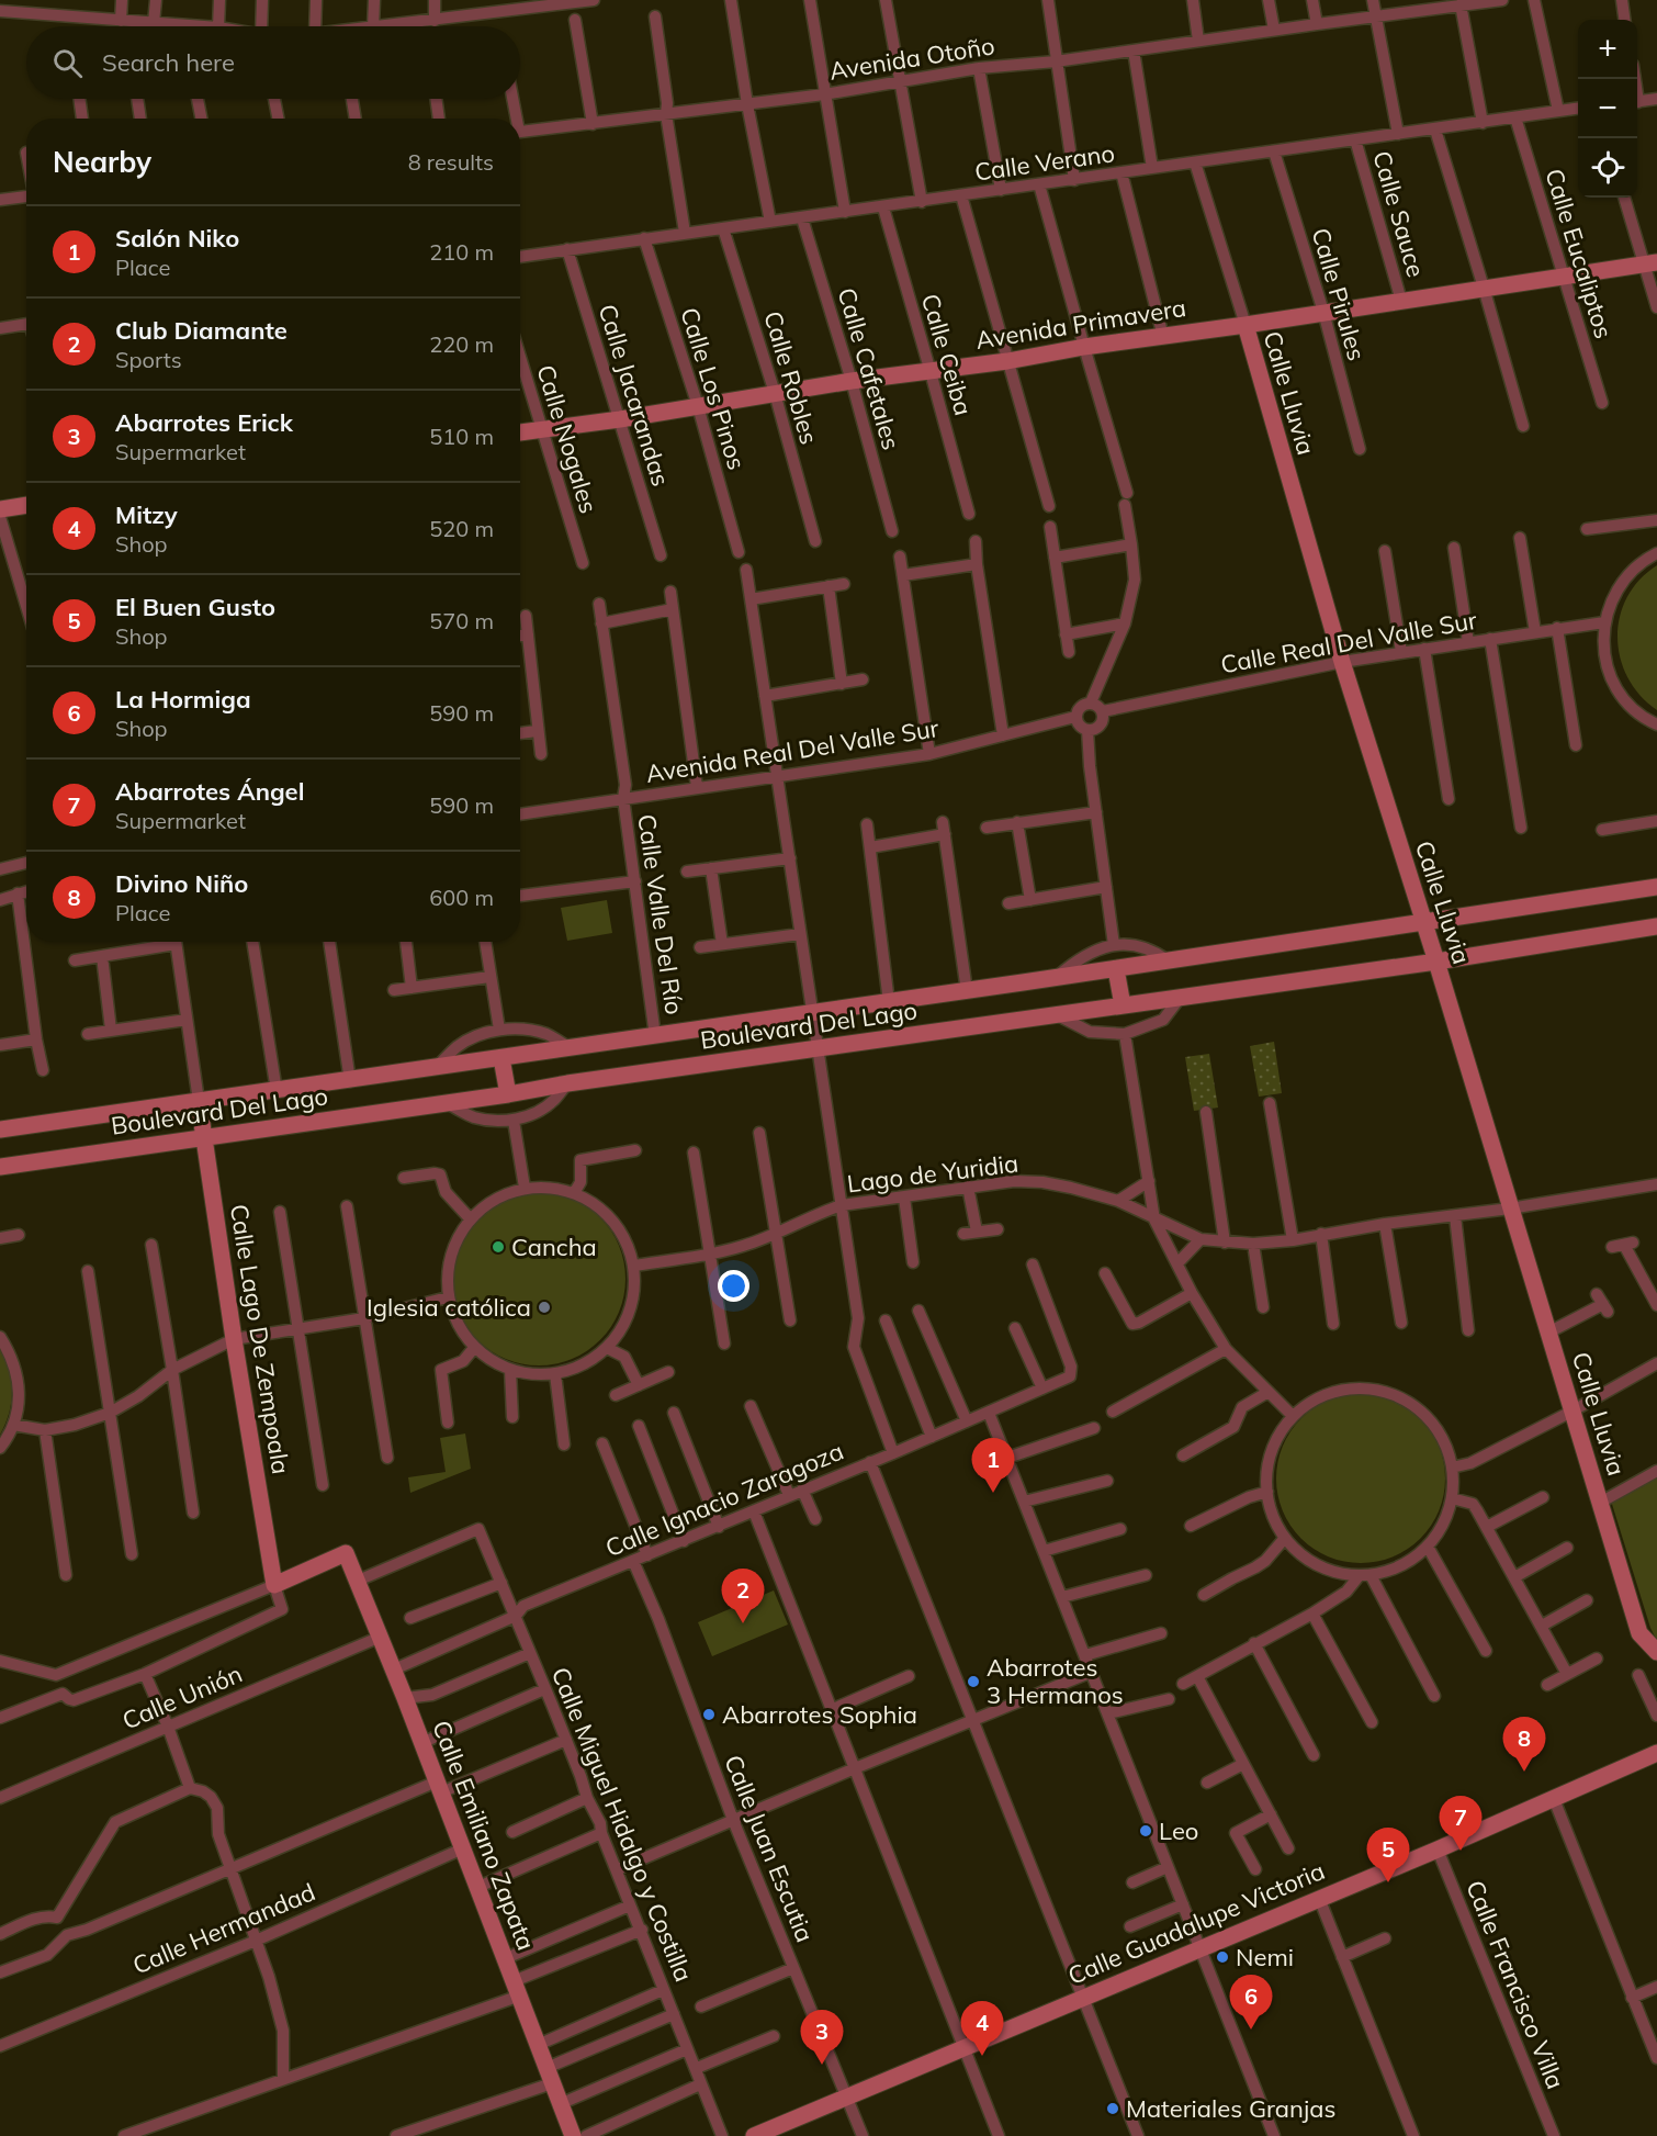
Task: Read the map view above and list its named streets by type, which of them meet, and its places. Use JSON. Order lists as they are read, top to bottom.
{
  "streets": {
    "street": [
      "Avenida Otoño",
      "Calle Verano",
      "Calle Sauce",
      "Calle Eucaliptos",
      "Calle Pirules",
      "Avenida Primavera",
      "Calle Ceiba",
      "Calle Cafetales",
      "Calle Robles",
      "Calle Los Pinos",
      "Calle Lluvia",
      "Calle Jacarandas",
      "Calle Nogales",
      "Calle Real Del Valle Sur",
      "Avenida Real Del Valle Sur",
      "Calle Valle Del Río",
      "Boulevard Del Lago",
      "Lago de Yuridia",
      "Calle Lago De Zempoala",
      "Calle Ignacio Zaragoza",
      "Calle Unión",
      "Calle Miguel Hidalgo y Costilla",
      "Calle Emiliano Zapata",
      "Calle Juan Escutia",
      "Calle Guadalupe Victoria",
      "Calle Hermandad",
      "Calle Francisco Villa"
    ]
  },
  "crossings": [
    ["Calle Verano", "Calle Sauce"],
    ["Calle Verano", "Calle Eucaliptos"],
    ["Calle Verano", "Calle Pirules"],
    ["Calle Verano", "Calle Ceiba"],
    ["Calle Verano", "Calle Cafetales"],
    ["Calle Verano", "Calle Robles"],
    ["Calle Verano", "Calle Los Pinos"],
    ["Calle Verano", "Calle Lluvia"],
    ["Calle Verano", "Calle Jacarandas"],
    ["Calle Sauce", "Avenida Primavera"],
    ["Calle Eucaliptos", "Avenida Primavera"],
    ["Calle Pirules", "Avenida Primavera"],
    ["Avenida Primavera", "Calle Ceiba"],
    ["Avenida Primavera", "Calle Cafetales"],
    ["Avenida Primavera", "Calle Robles"],
    ["Avenida Primavera", "Calle Los Pinos"],
    ["Avenida Primavera", "Calle Lluvia"],
    ["Avenida Primavera", "Calle Jacarandas"],
    ["Avenida Primavera", "Calle Nogales"],
    ["Calle Lluvia", "Calle Real Del Valle Sur"],
    ["Calle Lluvia", "Boulevard Del Lago"],
    ["Calle Lluvia", "Lago de Yuridia"],
    ["Calle Real Del Valle Sur", "Avenida Real Del Valle Sur"],
    ["Avenida Real Del Valle Sur", "Calle Valle Del Río"],
    ["Calle Valle Del Río", "Boulevard Del Lago"],
    ["Boulevard Del Lago", "Calle Lago De Zempoala"],
    ["Calle Lago De Zempoala", "Calle Emiliano Zapata"],
    ["Calle Ignacio Zaragoza", "Calle Miguel Hidalgo y Costilla"],
    ["Calle Ignacio Zaragoza", "Calle Emiliano Zapata"],
    ["Calle Ignacio Zaragoza", "Calle Juan Escutia"],
    ["Calle Unión", "Calle Emiliano Zapata"],
    ["Calle Miguel Hidalgo y Costilla", "Calle Emiliano Zapata"],
    ["Calle Emiliano Zapata", "Calle Hermandad"],
    ["Calle Juan Escutia", "Calle Guadalupe Victoria"],
    ["Calle Guadalupe Victoria", "Calle Francisco Villa"]
  ],
  "places": [
    "Cancha",
    "Iglesia católica",
    "Abarrotes 3 Hermanos",
    "Abarrotes Sophia",
    "Leo",
    "Nemi",
    "Materiales Granjas"
  ],
  "page": {
    "map_buttons": ["+", "−"],
    "search": "Search here",
    "heading": ["Nearby", "8 results"],
    "list": [
      {
        "mark": "1",
        "name": "Salón Niko",
        "note": "Place",
        "value": "210 m"
      },
      {
        "mark": "2",
        "name": "Club Diamante",
        "note": "Sports",
        "value": "220 m"
      },
      {
        "mark": "3",
        "name": "Abarrotes Erick",
        "note": "Supermarket",
        "value": "510 m"
      },
      {
        "mark": "4",
        "name": "Mitzy",
        "note": "Shop",
        "value": "520 m"
      },
      {
        "mark": "5",
        "name": "El Buen Gusto",
        "note": "Shop",
        "value": "570 m"
      },
      {
        "mark": "6",
        "name": "La Hormiga",
        "note": "Shop",
        "value": "590 m"
      },
      {
        "mark": "7",
        "name": "Abarrotes Ángel",
        "note": "Supermarket",
        "value": "590 m"
      },
      {
        "mark": "8",
        "name": "Divino Niño",
        "note": "Place",
        "value": "600 m"
      }
    ],
    "pins": [
      "1",
      "2",
      "8",
      "7",
      "5",
      "6",
      "4",
      "3"
    ]
  }
}
